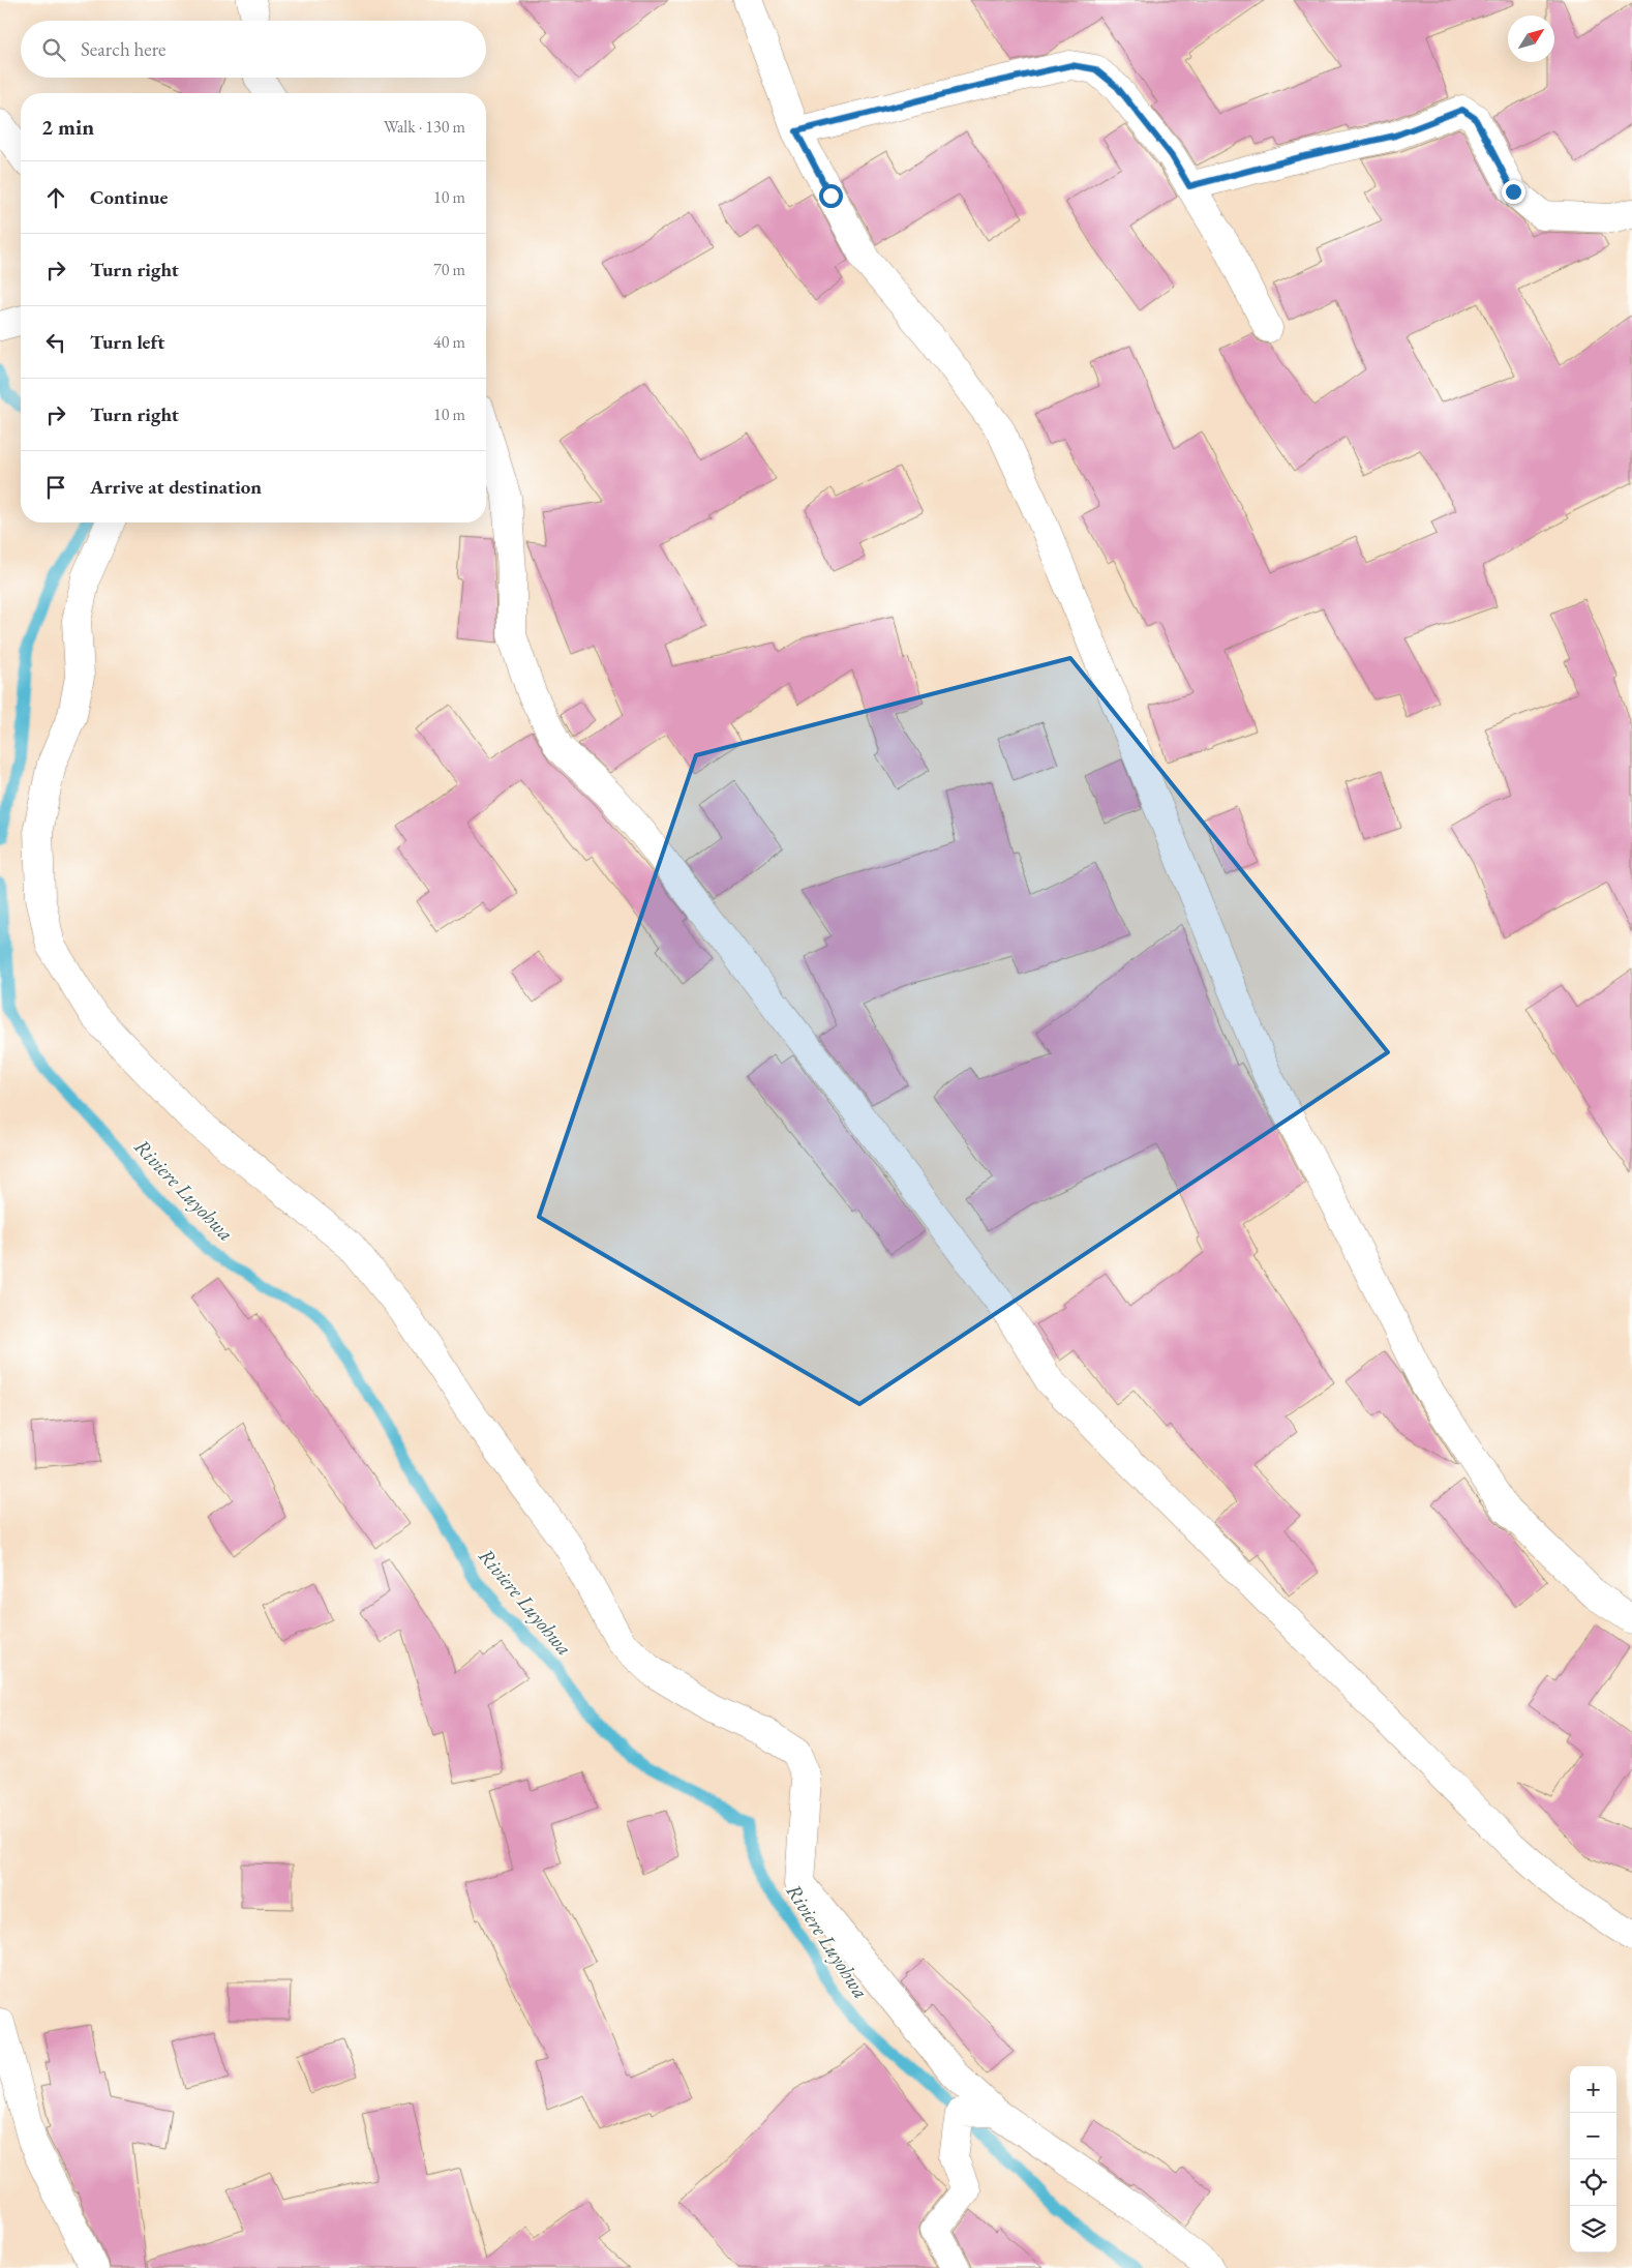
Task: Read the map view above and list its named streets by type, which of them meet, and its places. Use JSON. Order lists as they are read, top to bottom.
{
  "water": ["Riviere Luyohwa"],
  "north": "top right",
  "page": {
    "search": "Search here",
    "heading": ["2 min", "Walk · 130 m"],
    "list": [
      ["Continue", "10 m"],
      ["Turn right", "70 m"],
      ["Turn left", "40 m"],
      ["Turn right", "10 m"],
      "Arrive at destination"
    ],
    "map_buttons": ["+", "−"]
  }
}
